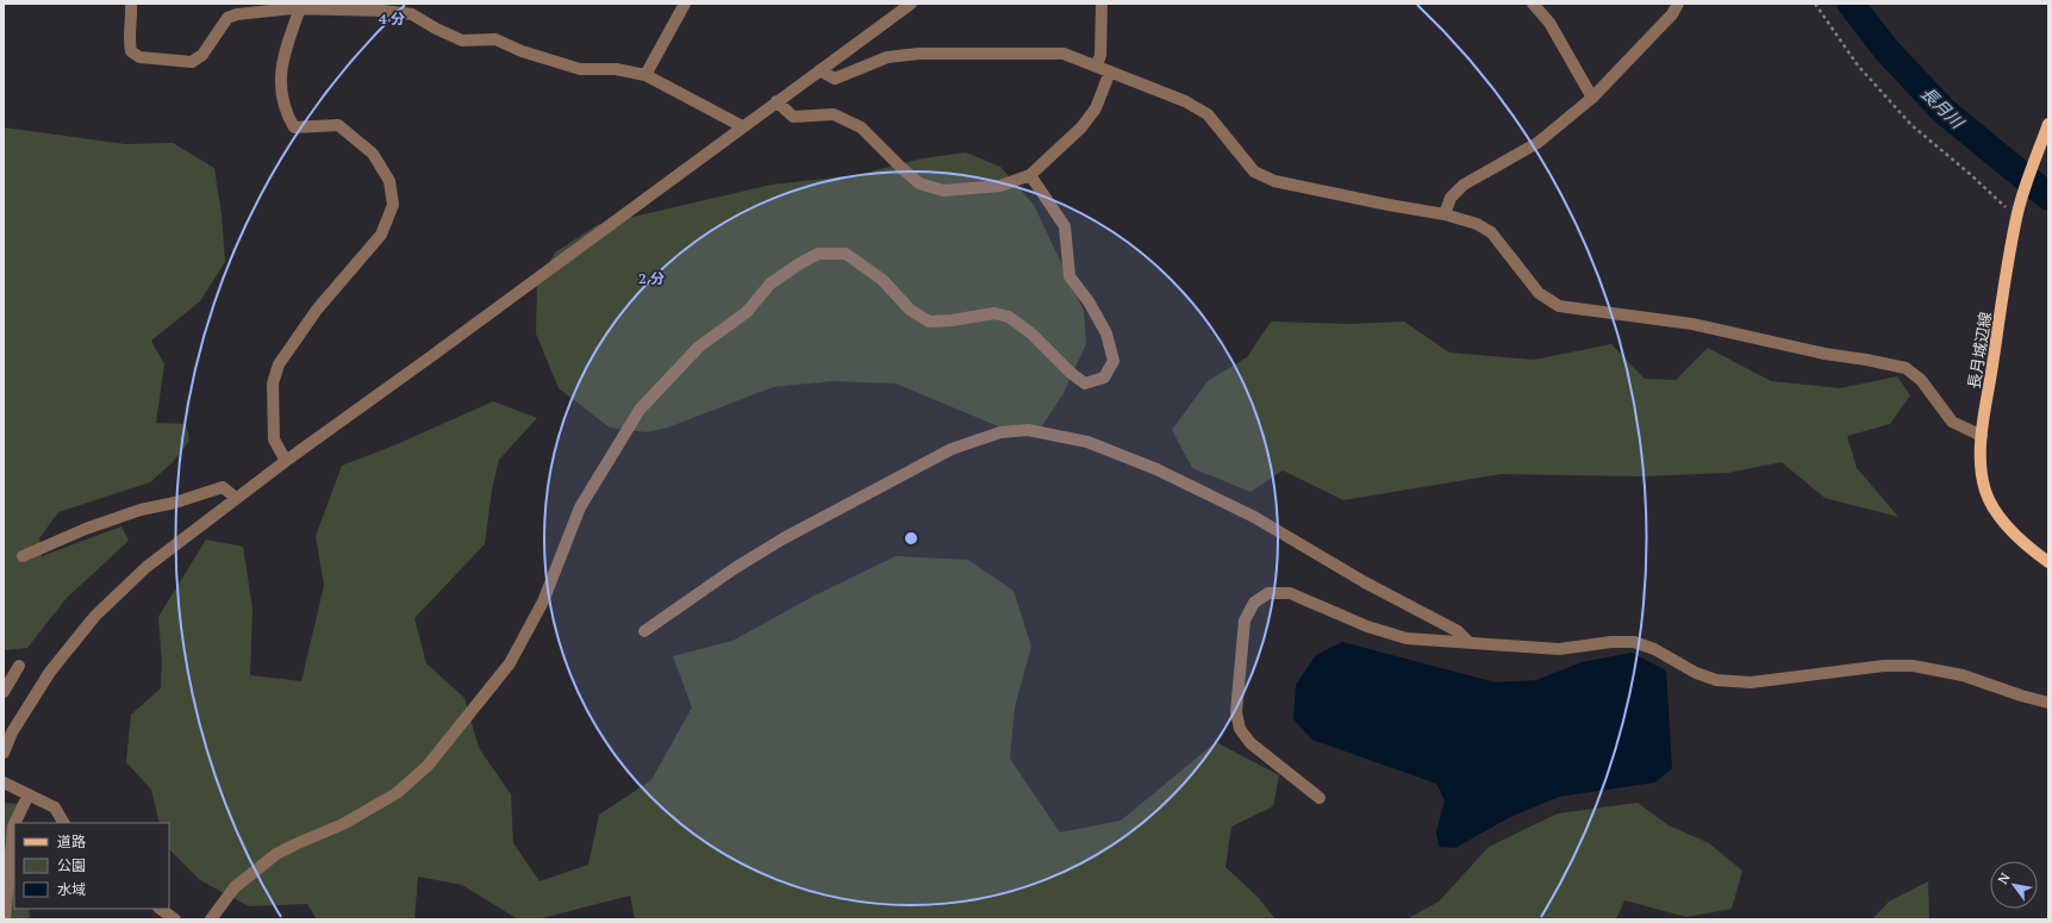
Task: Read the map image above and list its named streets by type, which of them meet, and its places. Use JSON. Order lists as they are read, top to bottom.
{
  "streets": {
    "main road": ["長月城辺線"]
  },
  "water": ["長月川"],
  "legend": ["道路", "公園", "水域"],
  "north": "top left",
  "rings": ["4 分", "2 分"]
}
